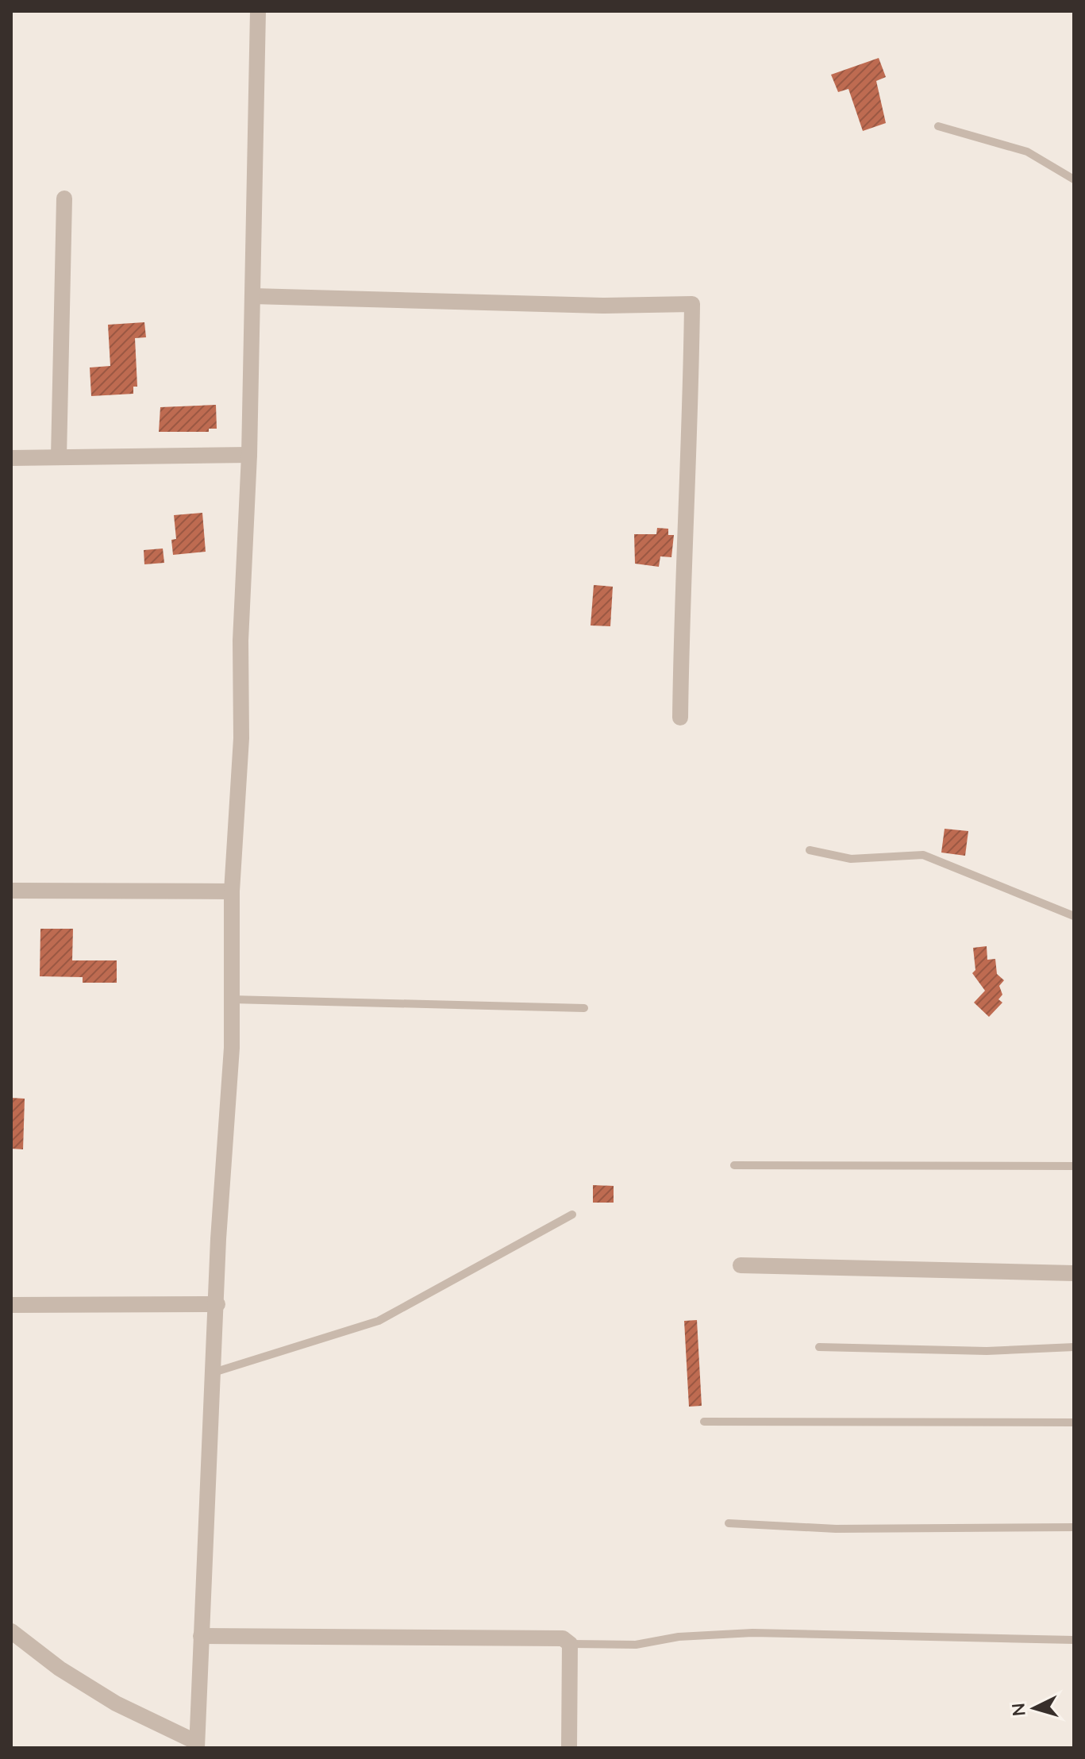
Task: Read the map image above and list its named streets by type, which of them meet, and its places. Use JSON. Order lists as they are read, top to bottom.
{
  "north": "left"
}
